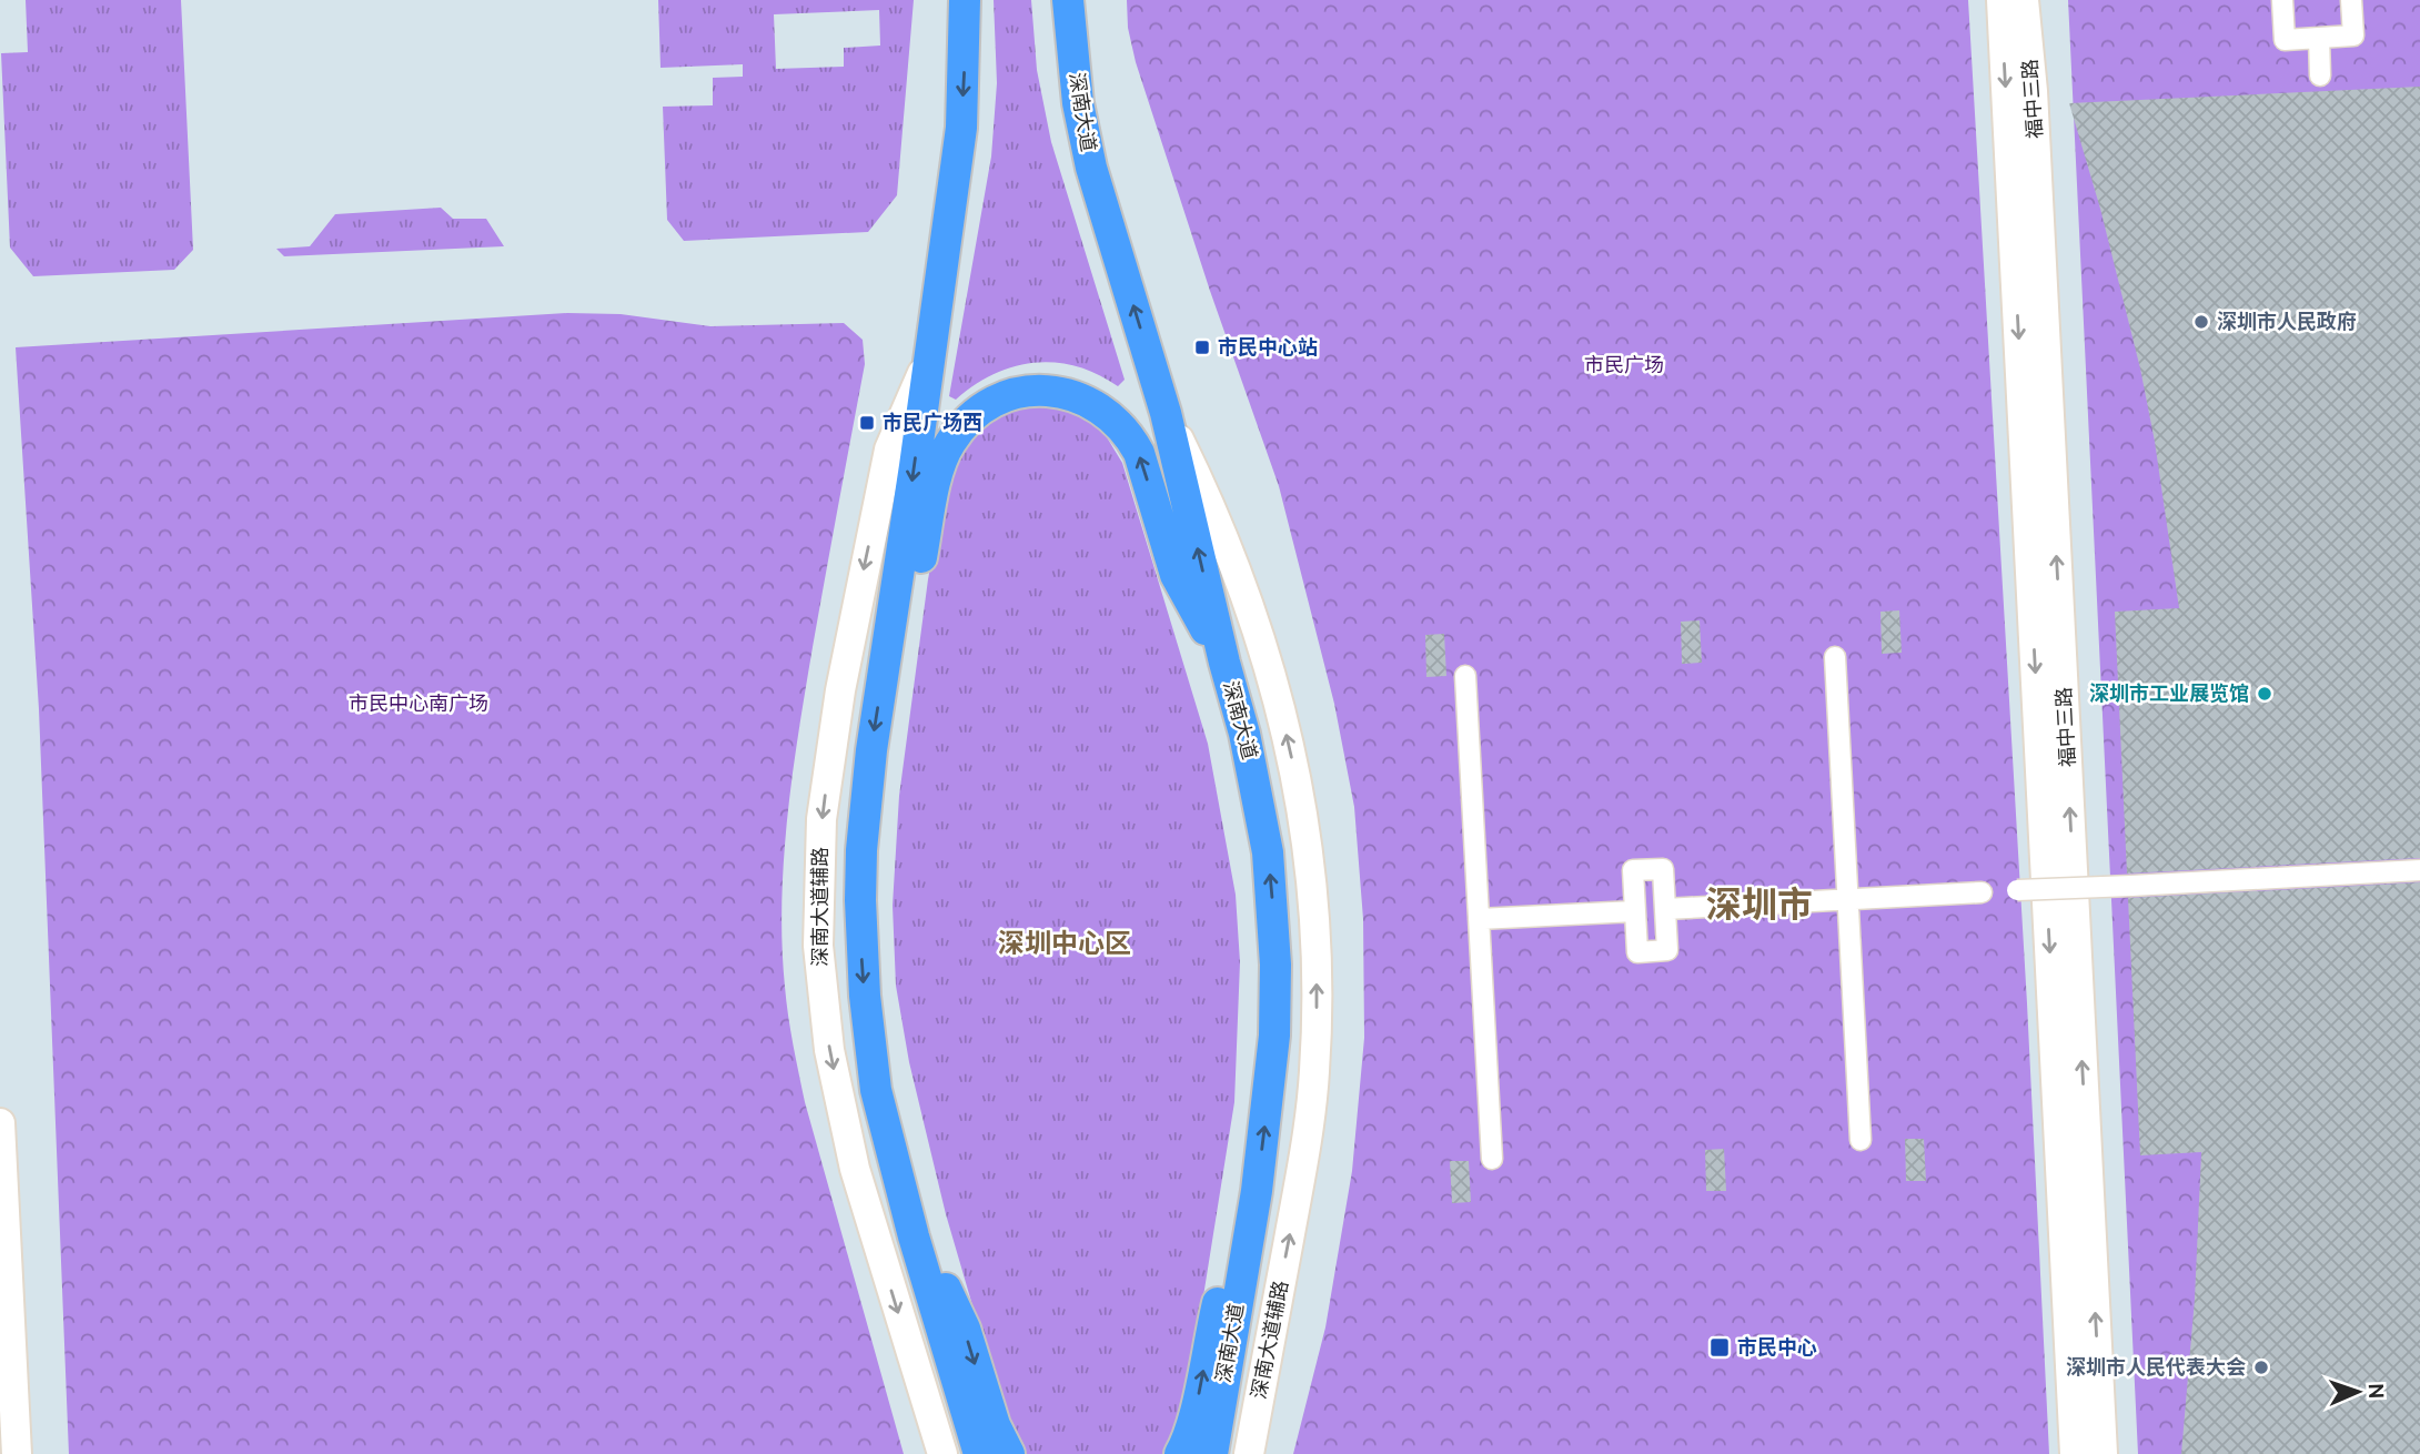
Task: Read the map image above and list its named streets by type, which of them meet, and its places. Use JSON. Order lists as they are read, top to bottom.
{
  "streets": {
    "main road": ["深南大道"],
    "street": ["福中三路", "深南大道辅路"]
  },
  "crossings": [
    ["深南大道", "深南大道辅路"]
  ],
  "districts": ["深圳市", "深圳中心区"],
  "parks": ["市民广场", "市民中心南广场"],
  "places": {
    "other": ["深圳市人民政府", "深圳市工业展览馆", "深圳市人民代表大会"],
    "transit": ["市民中心站", "市民广场西", "市民中心"]
  },
  "north": "right"
}
